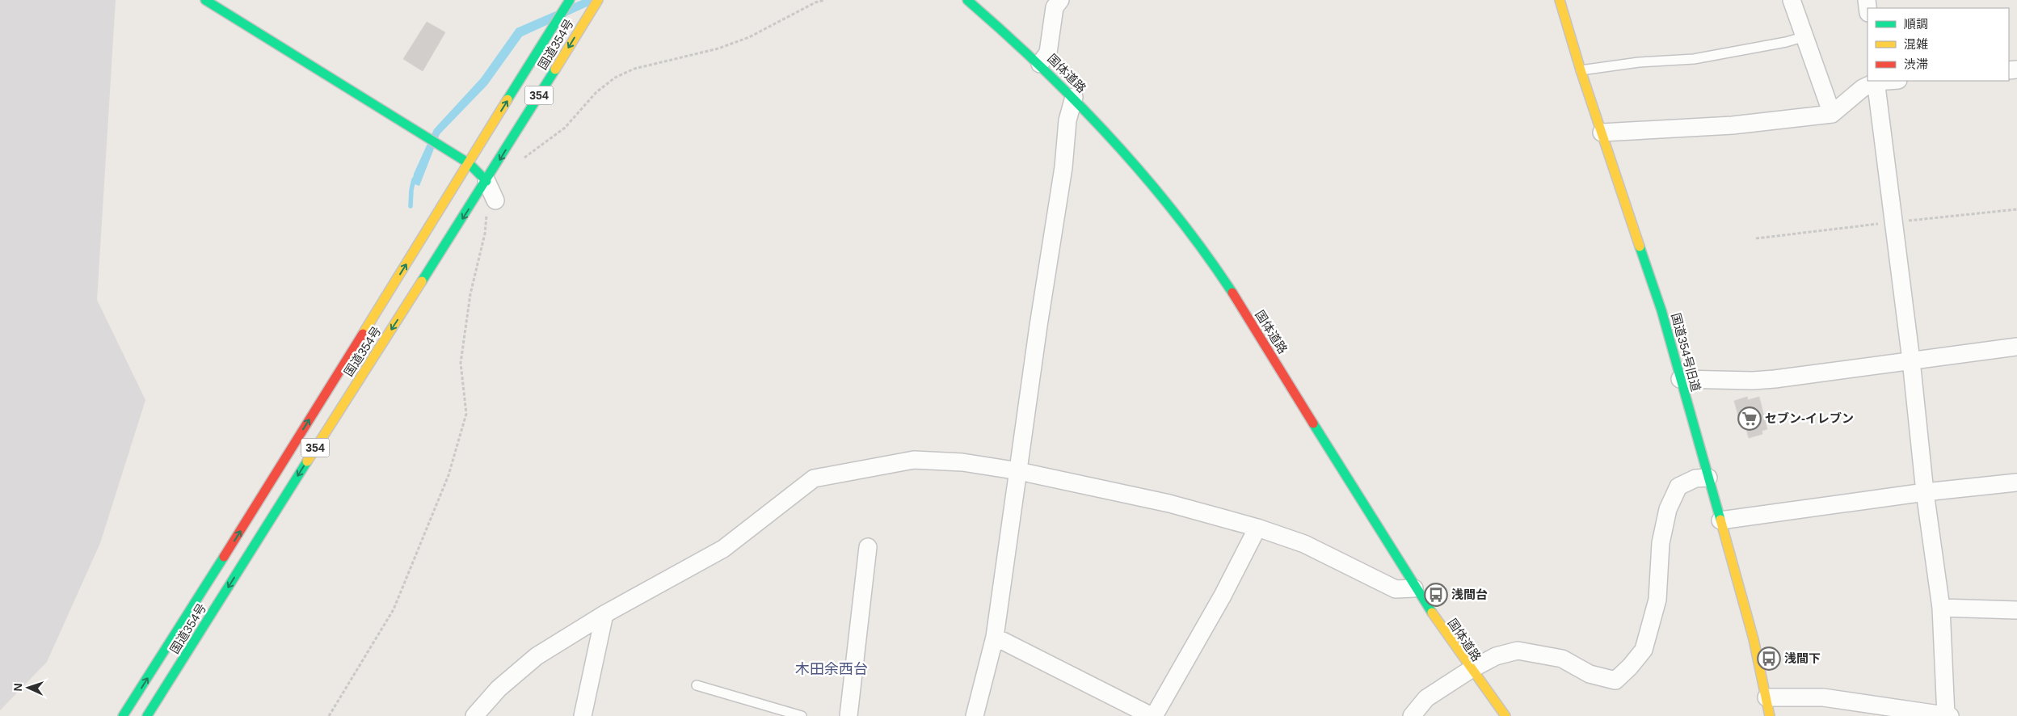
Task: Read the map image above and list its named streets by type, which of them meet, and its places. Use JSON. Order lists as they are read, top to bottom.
{
  "streets": {
    "main road": [
      "国道354号",
      "国体道路",
      "354",
      "国道354号旧道"
    ]
  },
  "districts": ["木田余西台"],
  "places": {
    "supermarket": ["セブン-イレブン"],
    "bus stop": ["浅間台", "浅間下"]
  },
  "legend": ["順調", "混雑", "渋滞"],
  "north": "left"
}
